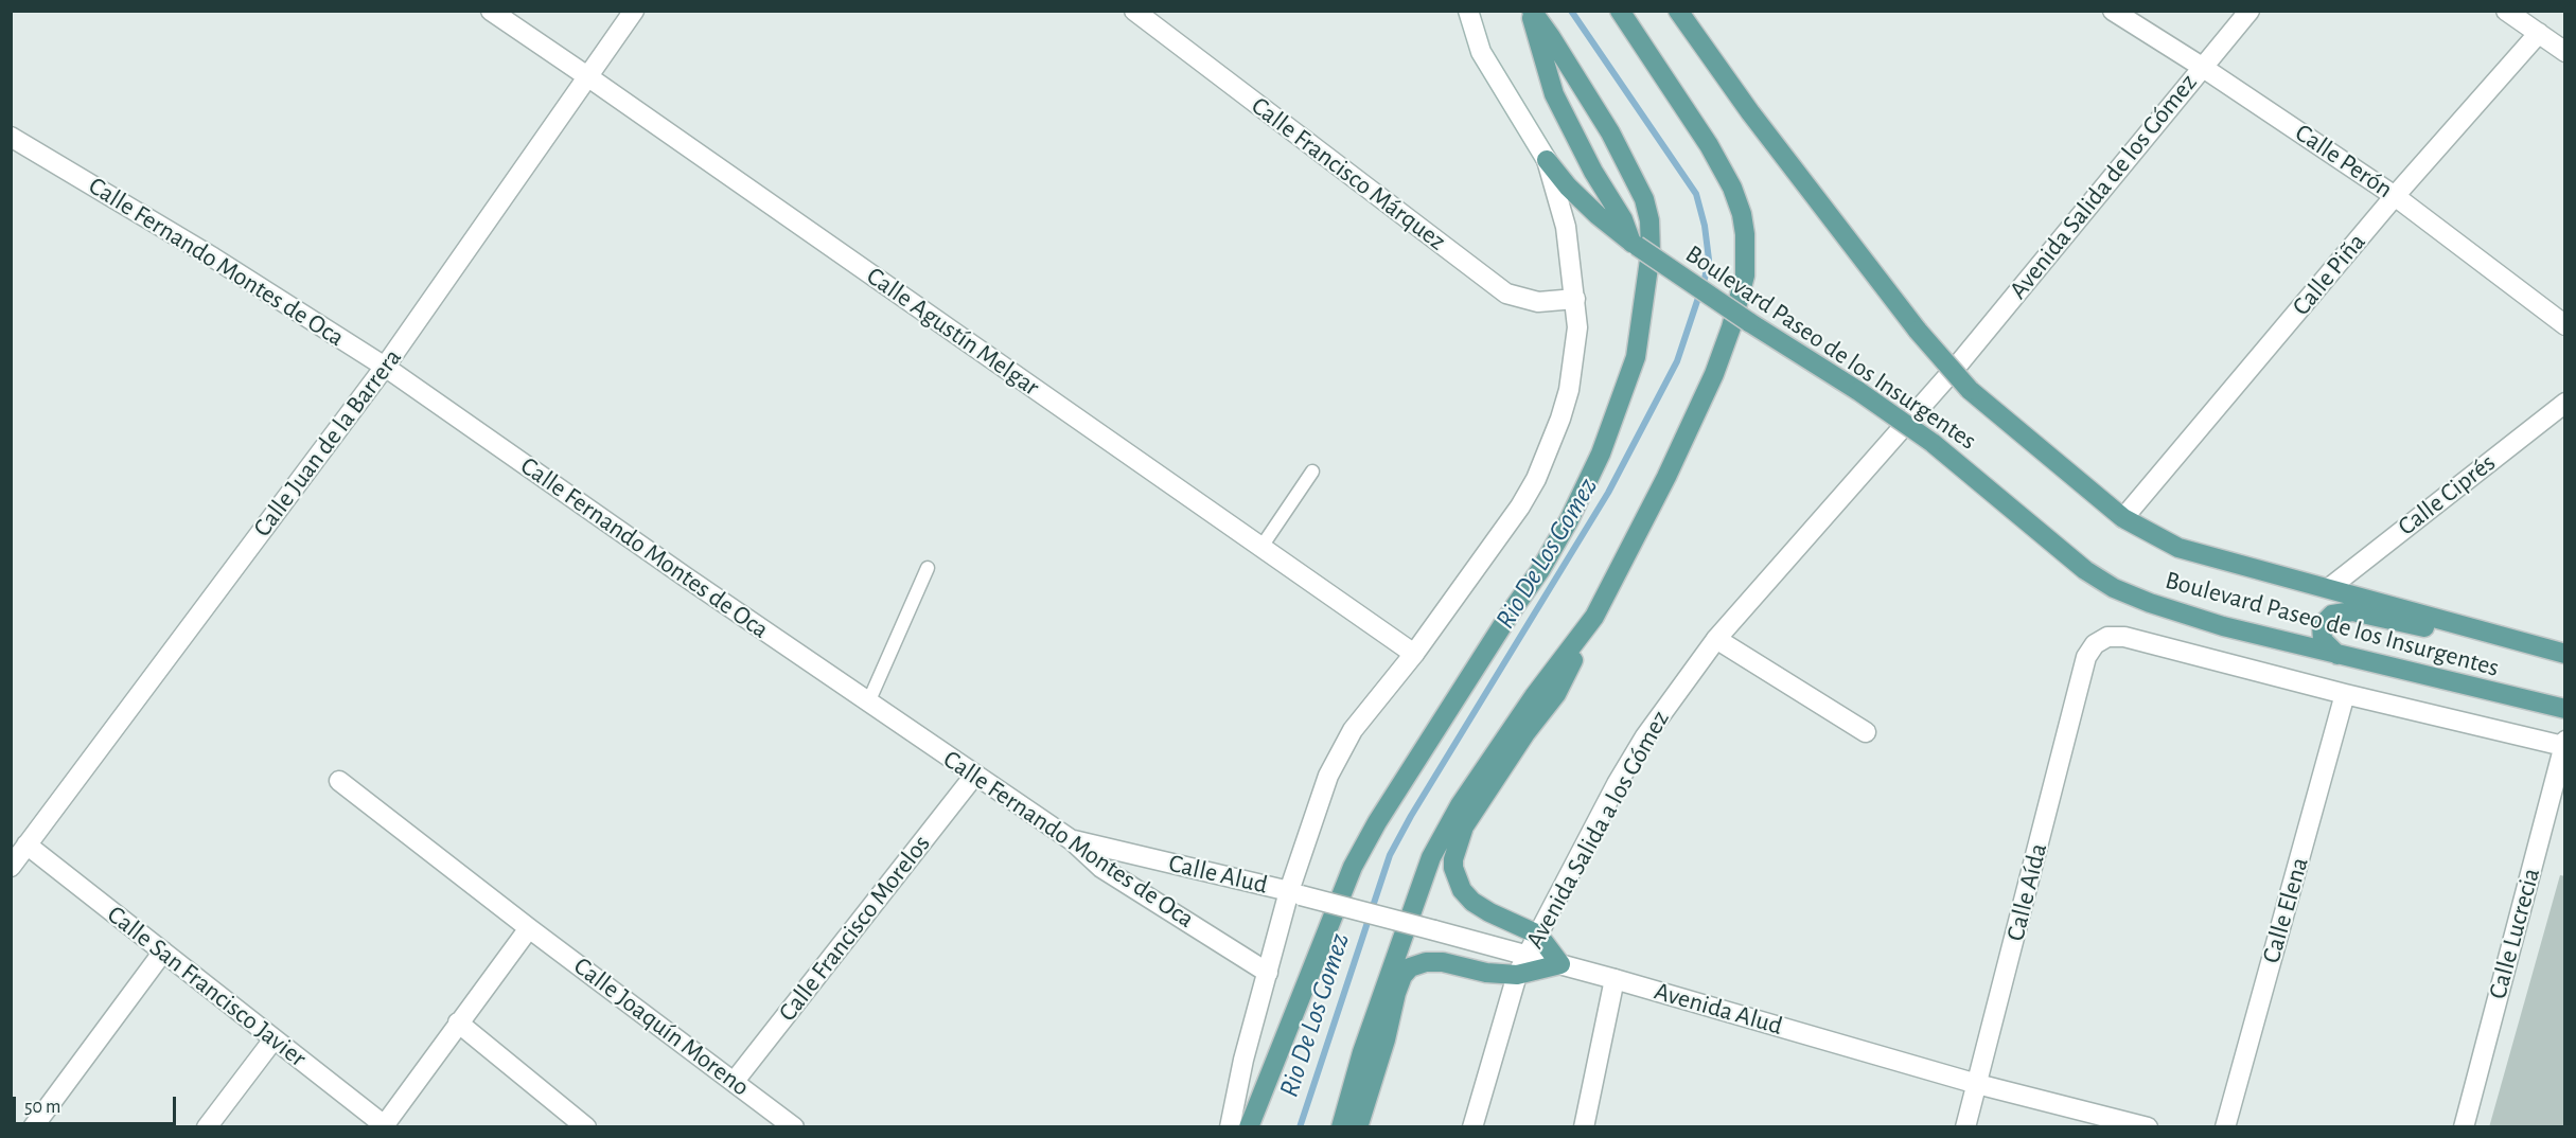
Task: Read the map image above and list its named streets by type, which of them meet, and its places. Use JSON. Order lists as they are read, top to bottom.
{
  "streets": {
    "main road": ["Boulevard Paseo de los Insurgentes"],
    "street": [
      "Calle Perón",
      "Calle Francisco Márquez",
      "Avenida Salida de los Gómez",
      "Calle Fernando Montes de Oca",
      "Calle Piña",
      "Calle Agustín Melgar",
      "Calle Juan de la Barrera",
      "Calle Ciprés",
      "Avenida Salida a los Gómez",
      "Calle Alud",
      "Calle Aída",
      "Calle Elena",
      "Calle Francisco Morelos",
      "Calle Lucrecia",
      "Calle San Francisco Javier",
      "Avenida Alud",
      "Calle Joaquín Moreno"
    ]
  },
  "crossings": [
    ["Calle Perón", "Avenida Salida de los Gómez"],
    ["Calle Perón", "Calle Piña"],
    ["Avenida Salida de los Gómez", "Avenida Salida a los Gómez"],
    ["Calle Fernando Montes de Oca", "Calle Juan de la Barrera"],
    ["Calle Fernando Montes de Oca", "Calle Alud"],
    ["Calle Fernando Montes de Oca", "Calle Francisco Morelos"],
    ["Calle Piña", "Boulevard Paseo de los Insurgentes"],
    ["Calle Agustín Melgar", "Calle Juan de la Barrera"],
    ["Boulevard Paseo de los Insurgentes", "Calle Ciprés"],
    ["Calle Juan de la Barrera", "Calle San Francisco Javier"],
    ["Avenida Salida a los Gómez", "Avenida Alud"],
    ["Calle Alud", "Avenida Alud"],
    ["Calle Aída", "Calle Elena"],
    ["Calle Aída", "Avenida Alud"],
    ["Calle Francisco Morelos", "Calle Joaquín Moreno"]
  ],
  "water": ["Rio De Los Gomez"],
  "scale_bar": "50 m"
}
